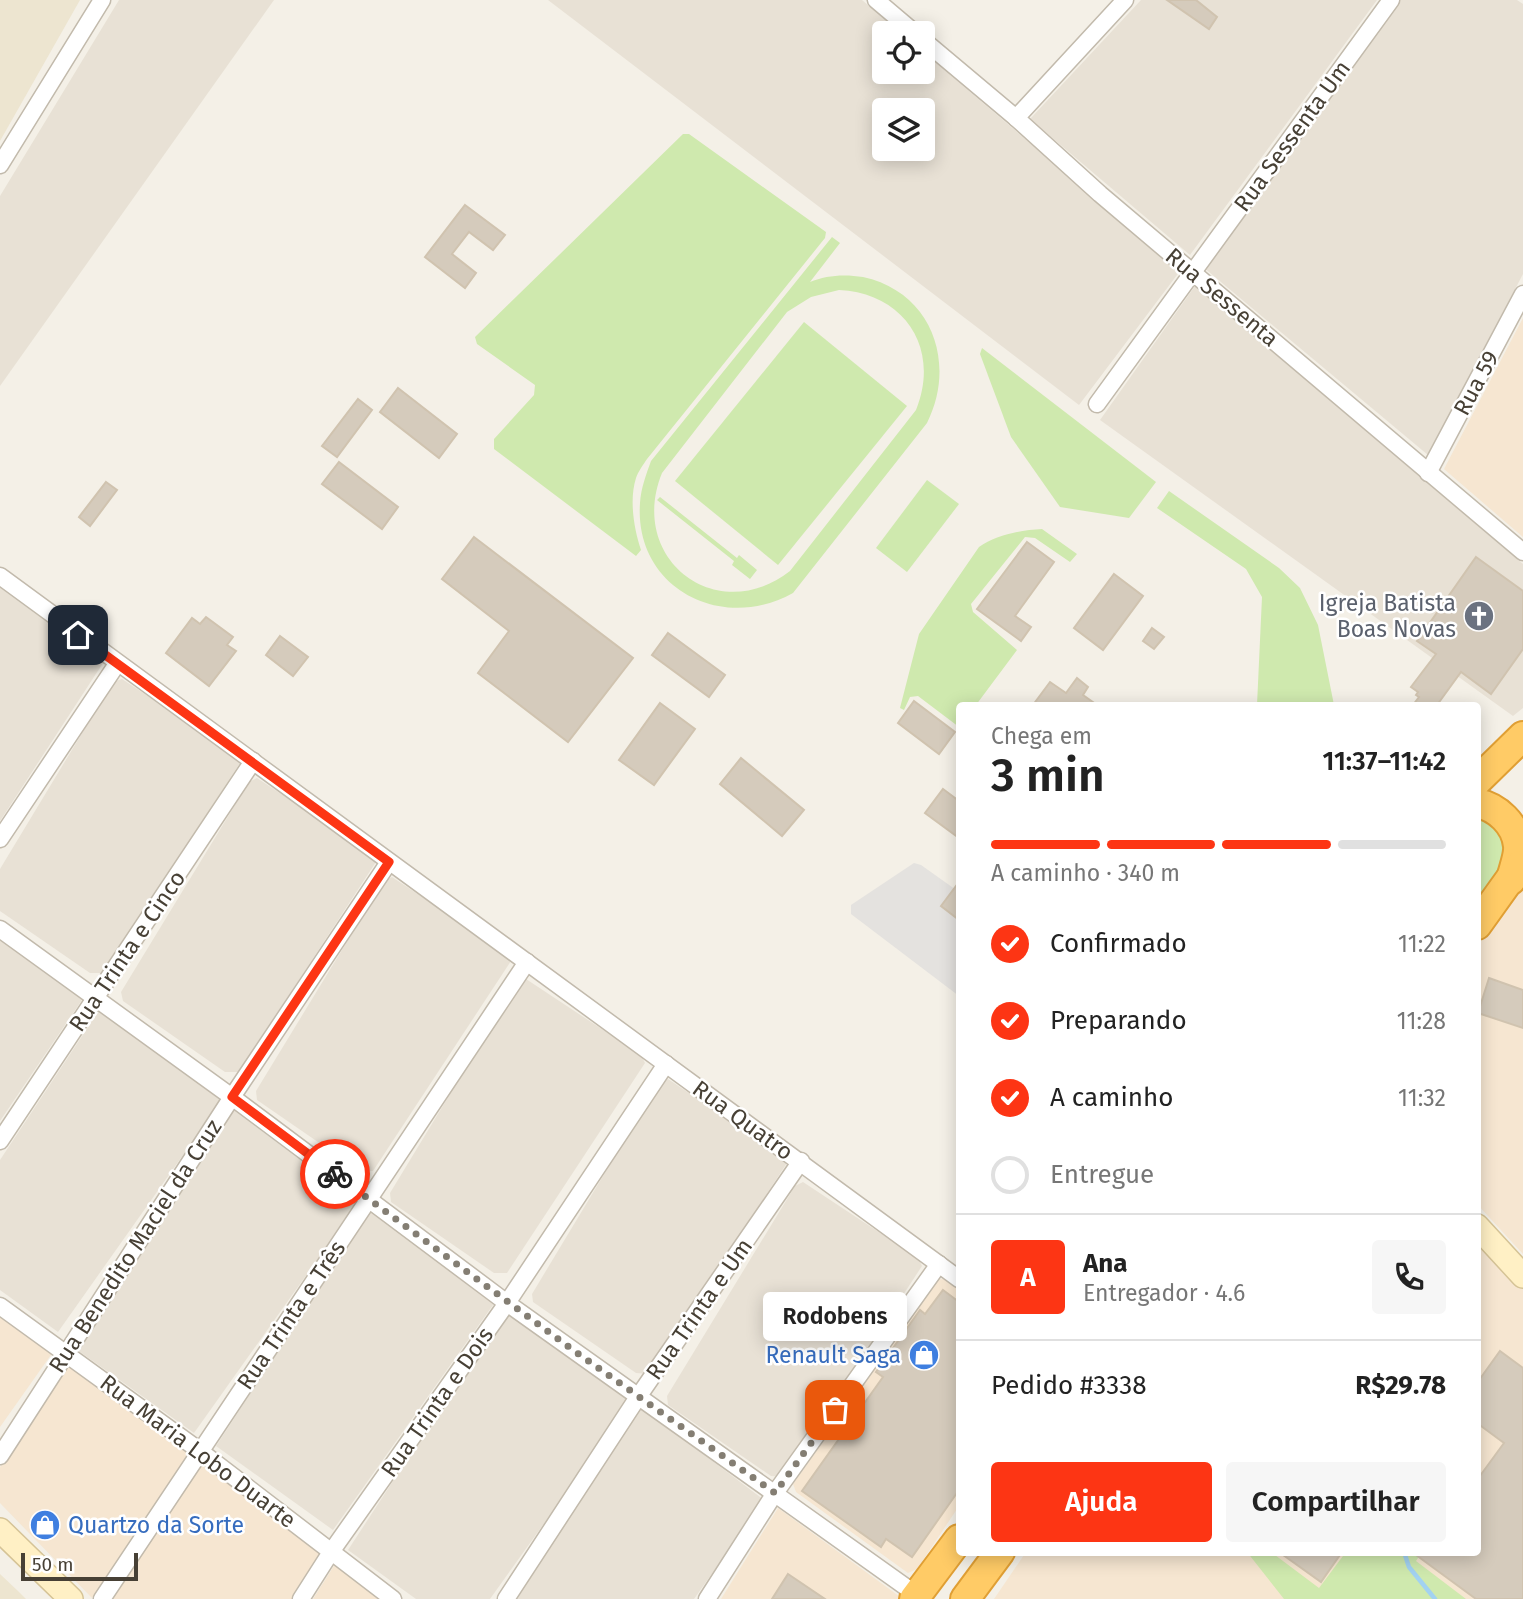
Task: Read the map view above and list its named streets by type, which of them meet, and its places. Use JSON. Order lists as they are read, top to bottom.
{
  "streets": {
    "street": [
      "Rua Sessenta Um",
      "Rua Sessenta",
      "Rua 59",
      "Rua Trinta e Cinco",
      "Rua Quatro",
      "Rua Benedito Maciel da Cruz",
      "Rua Trinta e Um",
      "Rua Trinta e Três",
      "Rua Trinta e Dois",
      "Rua Maria Lobo Duarte"
    ]
  },
  "crossings": [
    ["Rua Sessenta Um", "Rua Sessenta"],
    ["Rua Sessenta", "Rua 59"],
    ["Rua Trinta e Cinco", "Rua Quatro"],
    ["Rua Quatro", "Rua Benedito Maciel da Cruz"],
    ["Rua Quatro", "Rua Trinta e Um"],
    ["Rua Quatro", "Rua Trinta e Três"],
    ["Rua Quatro", "Rua Trinta e Dois"],
    ["Rua Benedito Maciel da Cruz", "Rua Maria Lobo Duarte"],
    ["Rua Trinta e Três", "Rua Maria Lobo Duarte"],
    ["Rua Trinta e Dois", "Rua Maria Lobo Duarte"]
  ],
  "places": {
    "church": ["Igreja Batista Boas Novas"],
    "shop": ["Renault Saga", "Quartzo da Sorte"],
    "other": ["Rodobens"]
  },
  "scale_bar": "50 m",
  "page": {
    "heading": ["3 min", "Chega em", "11:37–11:42"],
    "panel": [
      "Ana",
      "Entregador · 4.6",
      "Pedido #3338",
      "R$29.78"
    ],
    "bar": "A caminho · 340 m",
    "list": [
      ["Confirmado", "11:22"],
      ["Preparando", "11:28"],
      ["A caminho", "11:32"],
      "Entregue"
    ],
    "round": "A",
    "bubble": "Rodobens",
    "buttons": ["Ajuda", "Compartilhar"],
    "scale": "50 m"
  }
}
